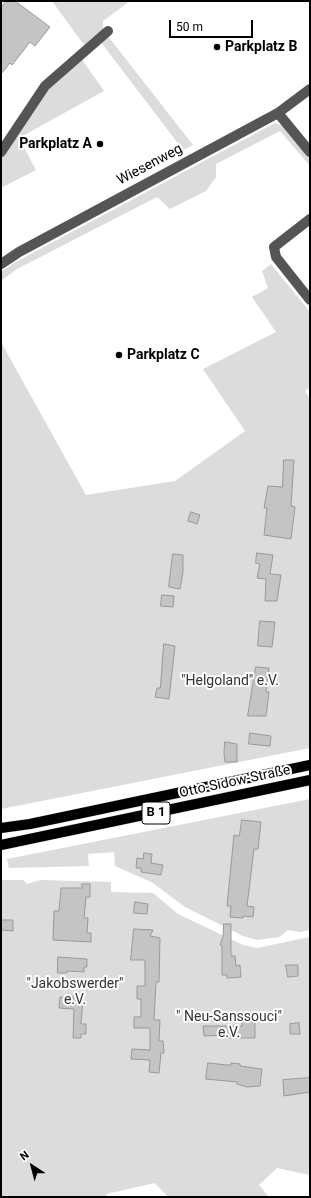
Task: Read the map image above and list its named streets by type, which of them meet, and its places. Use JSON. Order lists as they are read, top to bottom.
{
  "streets": {
    "main road": ["Otto-Sidow-Straße", "B 1"],
    "street": ["Wiesenweg"]
  },
  "parks": ["\"Helgoland\" e.V.", "\"Jakobswerder\" e.V.", "\" Neu-Sanssouci\" e.V."],
  "places": ["Parkplatz B", "Parkplatz A", "Parkplatz C"],
  "scale_bar": "50 m",
  "north": "top left"
}
